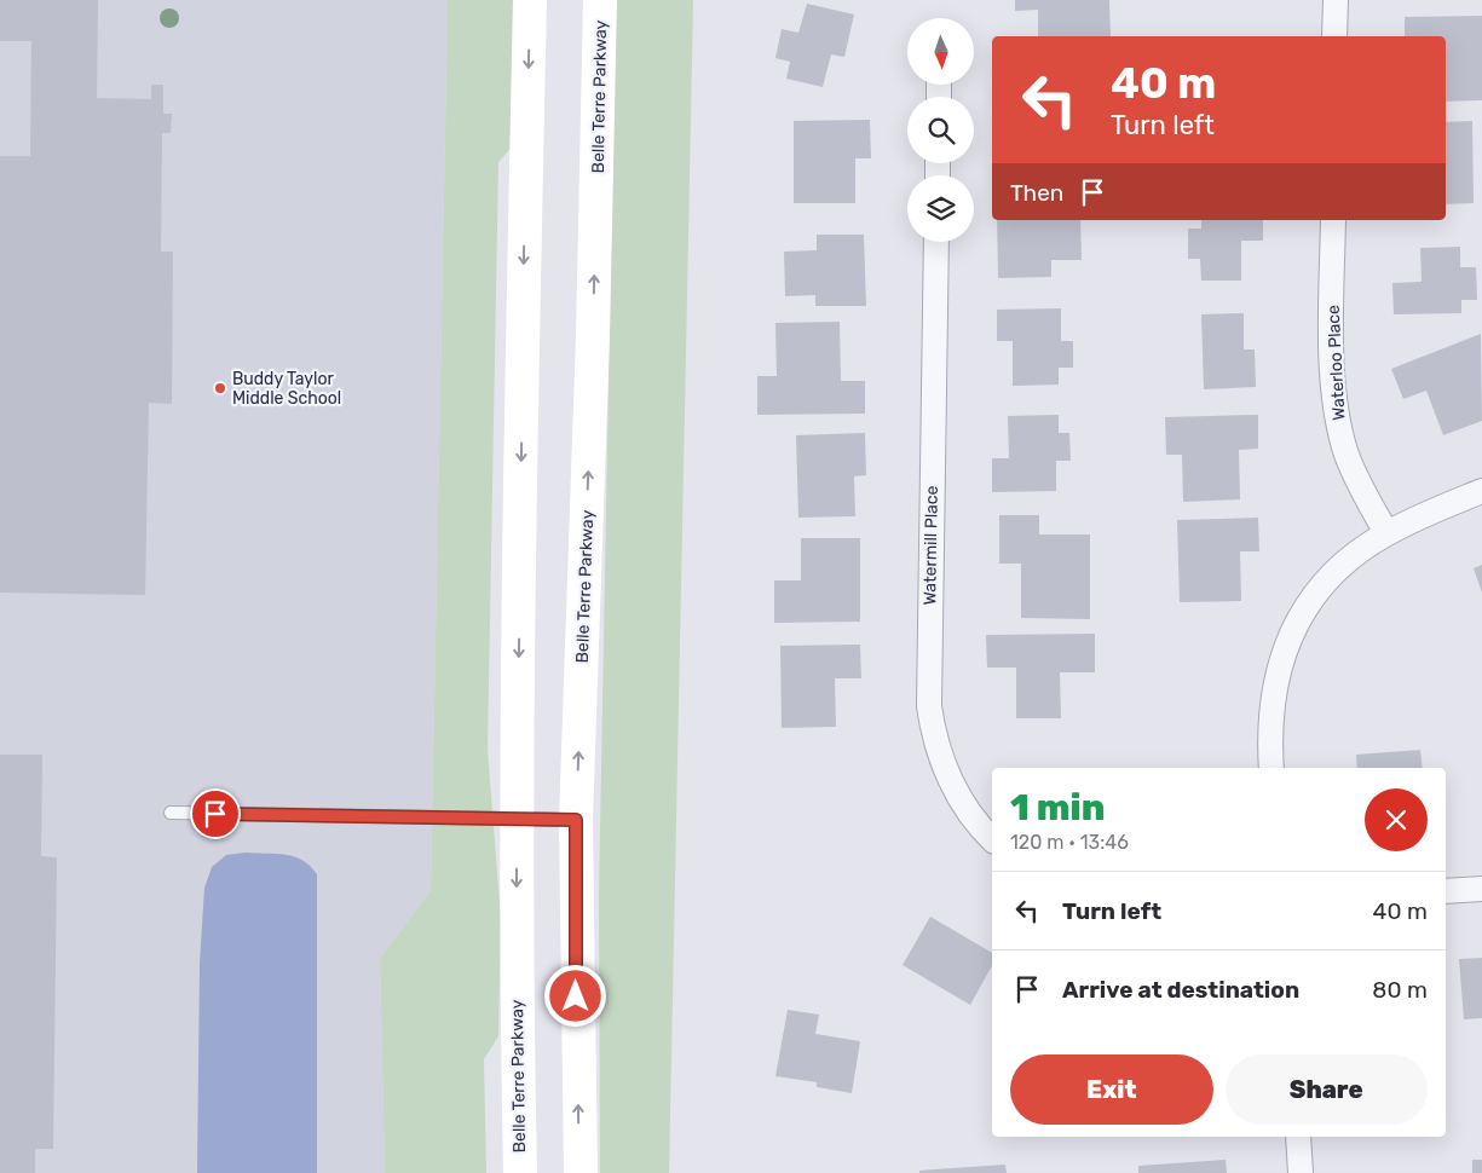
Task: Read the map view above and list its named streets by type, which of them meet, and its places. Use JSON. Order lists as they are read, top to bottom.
{
  "streets": {
    "main road": ["Belle Terre Parkway"],
    "street": ["Waterloo Place", "Watermill Place"]
  },
  "places": ["Buddy Taylor Middle School"],
  "north": "bottom",
  "page": {
    "turn": ["40 m", "Turn left"],
    "then": "Then",
    "heading": ["1 min", "120 m · 13:46"],
    "list": [
      {
        "name": "Turn left",
        "value": "40 m"
      },
      {
        "name": "Arrive at destination",
        "value": "80 m"
      }
    ],
    "buttons": ["Exit", "Share"]
  }
}
